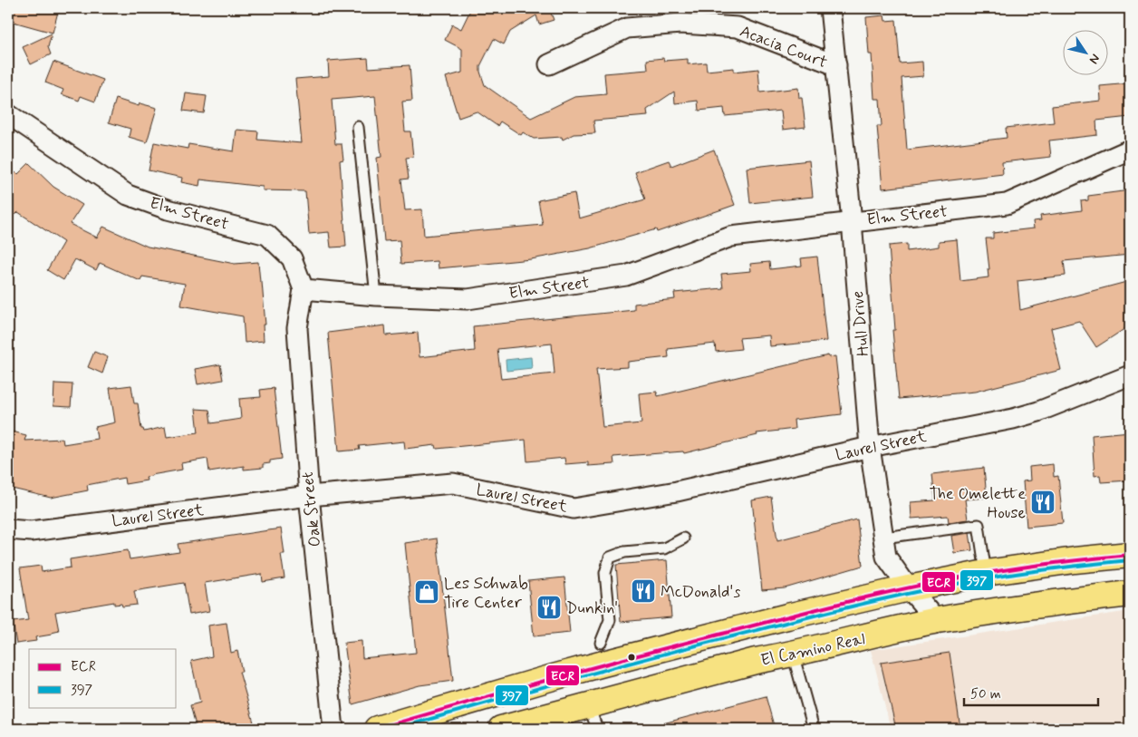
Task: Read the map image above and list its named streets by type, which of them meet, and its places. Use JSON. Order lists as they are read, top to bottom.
{
  "streets": {
    "main road": ["El Camino Real"],
    "street": [
      "Acacia Court",
      "Elm Street",
      "Hull Drive",
      "Laurel Street",
      "Oak Street"
    ]
  },
  "crossings": [
    ["Acacia Court", "Hull Drive"],
    ["Elm Street", "Hull Drive"],
    ["Elm Street", "Oak Street"],
    ["Hull Drive", "Laurel Street"],
    ["Hull Drive", "El Camino Real"],
    ["Laurel Street", "Oak Street"]
  ],
  "places": {
    "restaurant": ["The Omelette House", "McDonald's", "Dunkin'"],
    "shop": ["Les Schwab Tire Center"]
  },
  "lines": ["transit line ECR", "transit line 397"],
  "legend": ["ECR", "397"],
  "scale_bar": "50 m",
  "north": "bottom right"
}
